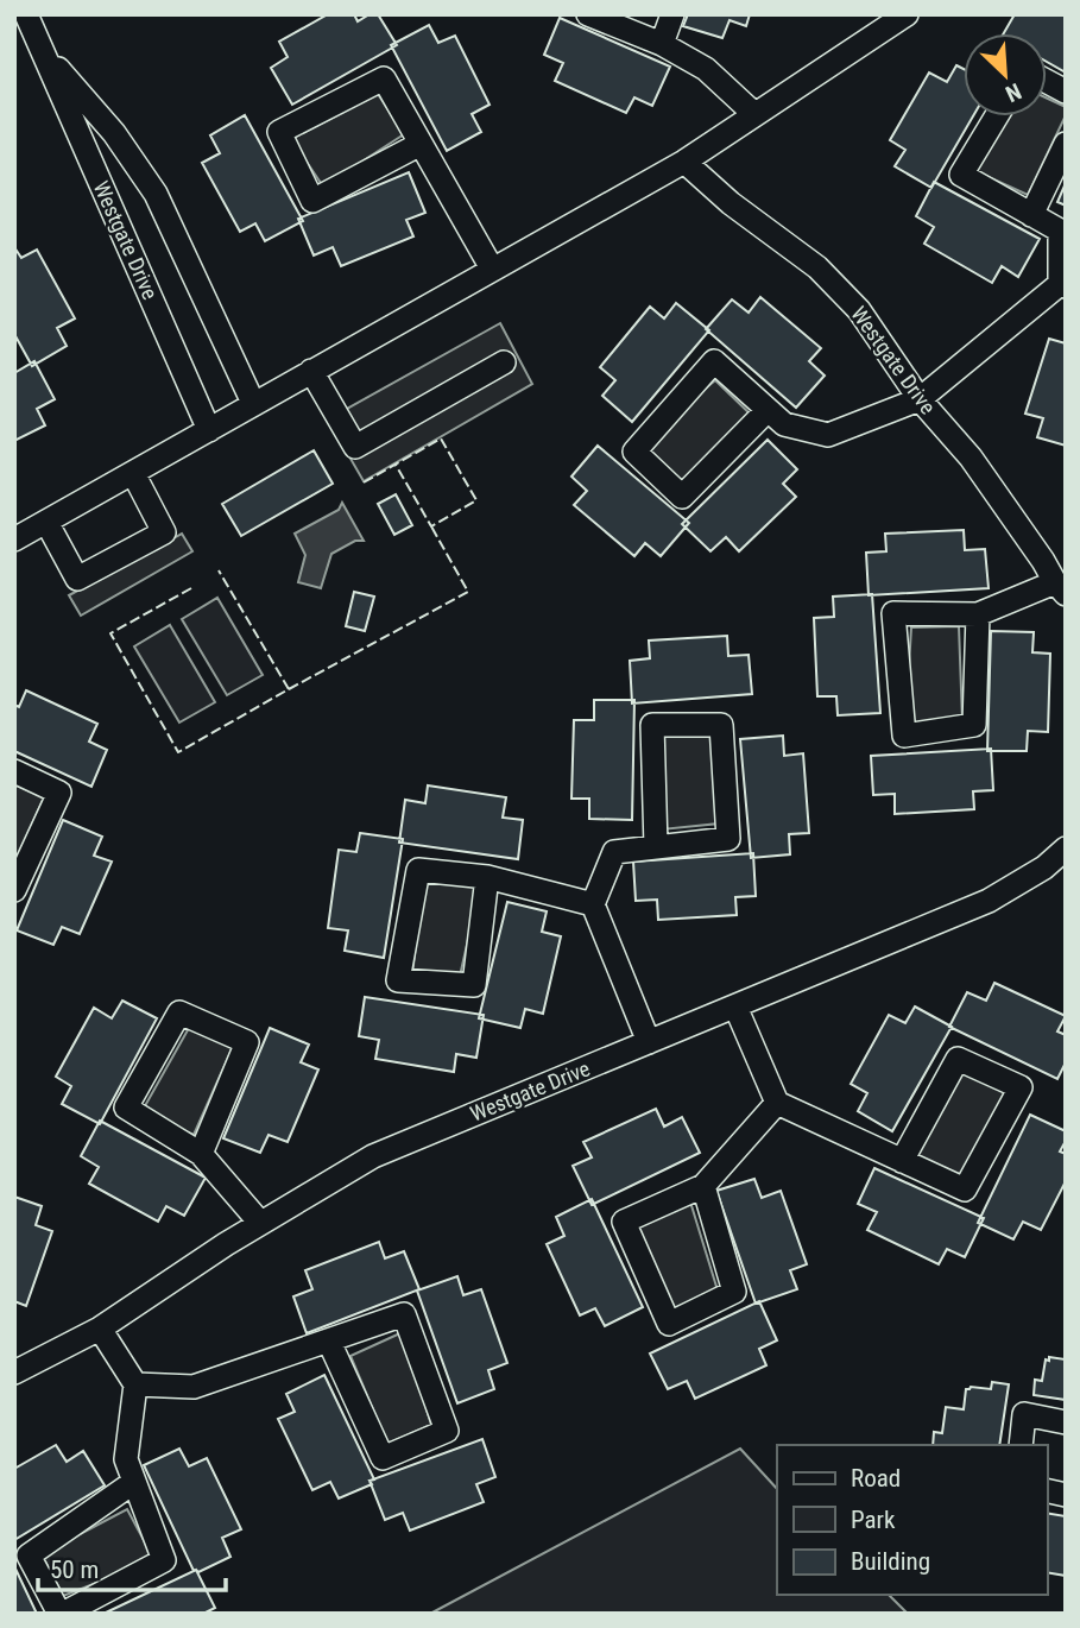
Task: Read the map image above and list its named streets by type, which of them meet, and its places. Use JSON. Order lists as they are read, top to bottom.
{
  "streets": {
    "street": ["Westgate Drive"]
  },
  "legend": ["Road", "Park", "Building"],
  "scale_bar": "50 m",
  "north": "bottom right"
}
